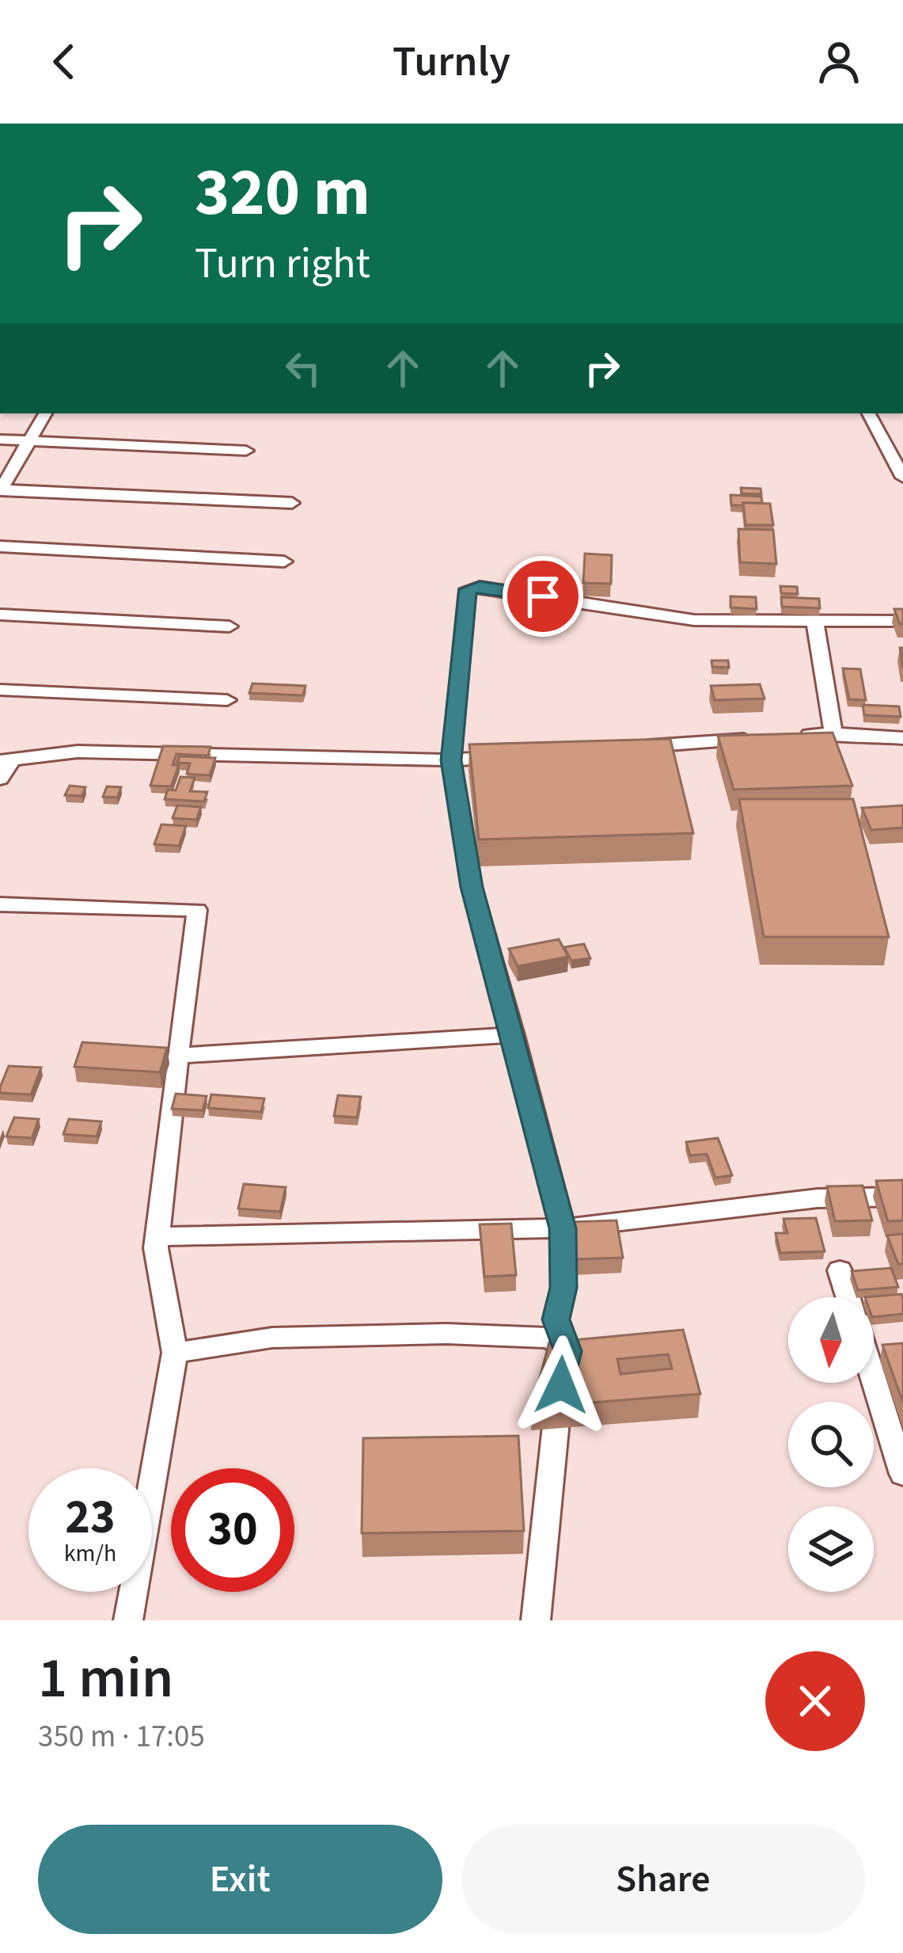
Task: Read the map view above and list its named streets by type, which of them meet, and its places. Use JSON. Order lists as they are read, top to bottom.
{
  "north": "bottom",
  "page": {
    "header": "Turnly",
    "turn": ["320 m", "Turn right"],
    "speed": "23 km/h",
    "limit": "30",
    "heading": ["1 min", "350 m · 17:05"],
    "buttons": ["Exit", "Share"]
  }
}
